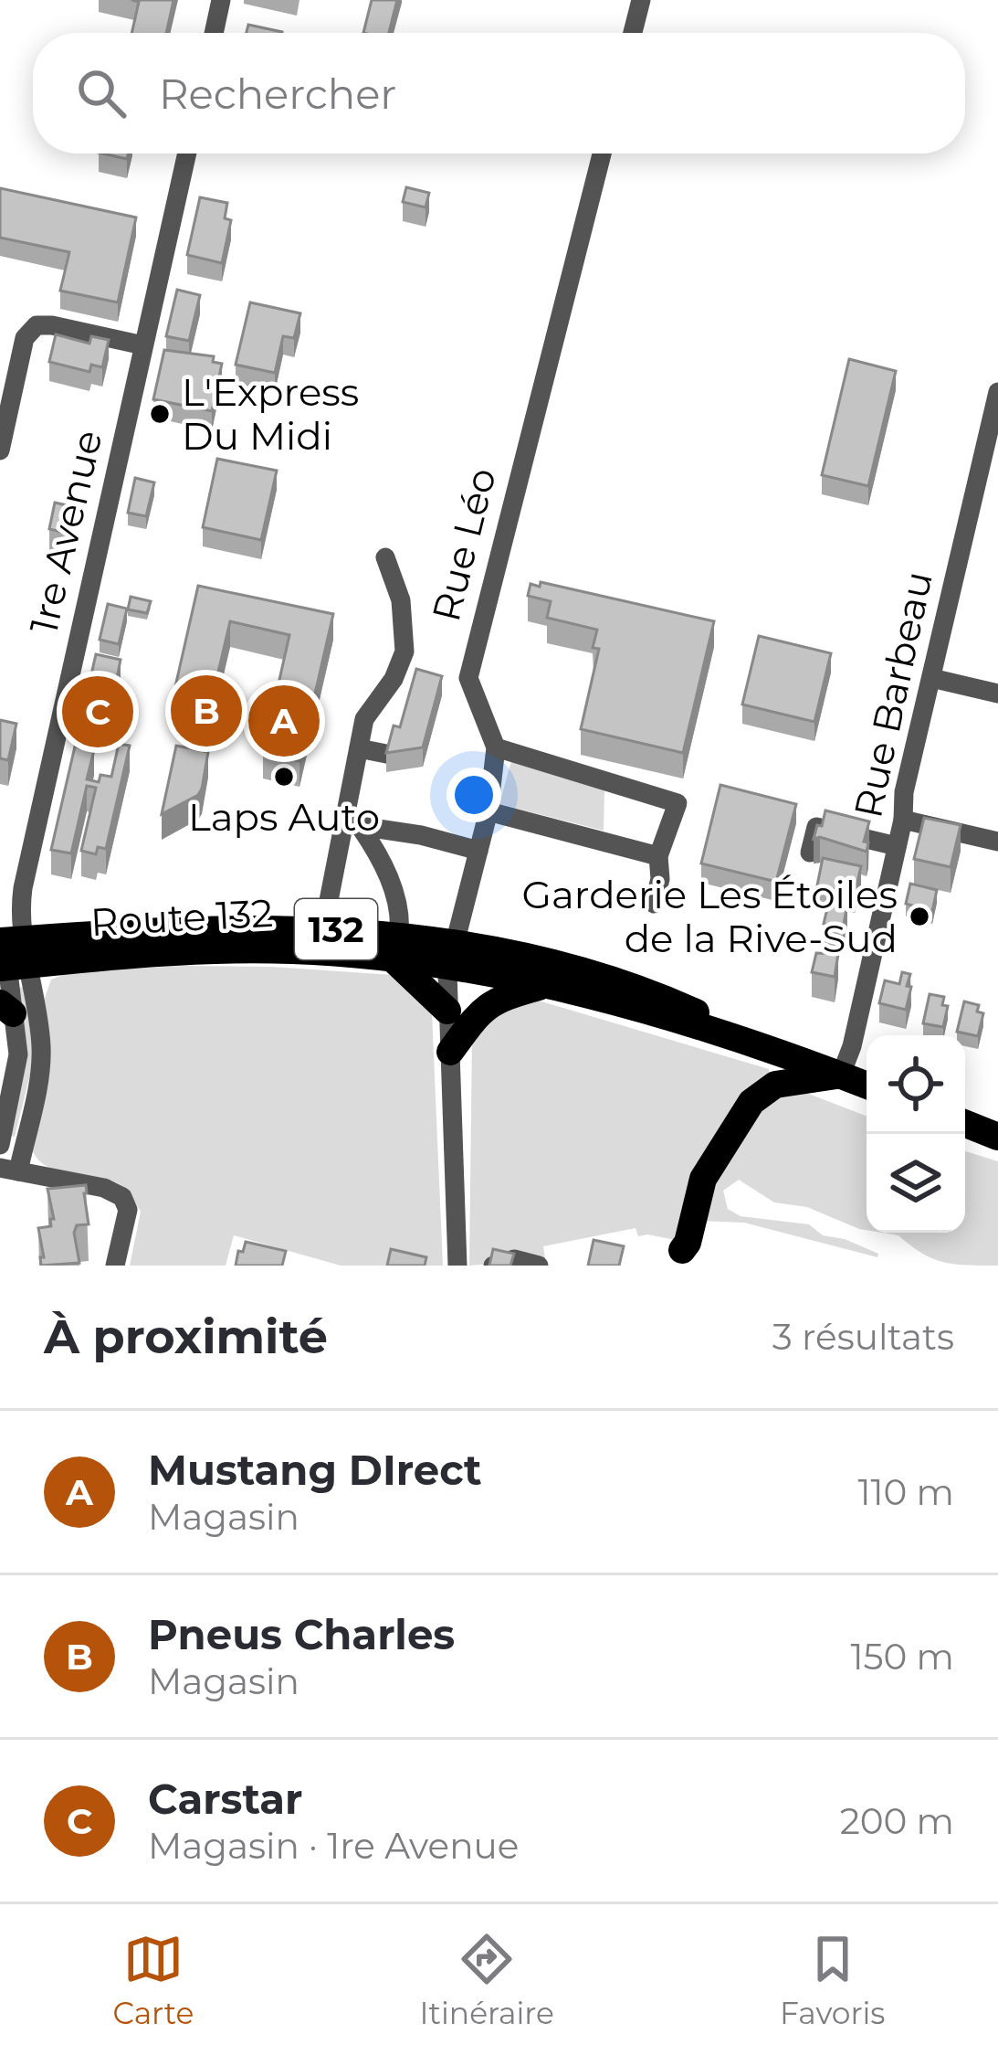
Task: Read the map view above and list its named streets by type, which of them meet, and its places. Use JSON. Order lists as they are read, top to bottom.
{
  "streets": {
    "highway": ["Route 132", "132"],
    "street": ["1re Avenue", "Rue Léo", "Rue Barbeau"]
  },
  "crossings": [
    ["1re Avenue", "Route 132"],
    ["Rue Léo", "Route 132"],
    ["Rue Barbeau", "Route 132"]
  ],
  "places": ["L'Express Du Midi", "Laps Auto", "Garderie Les Étoiles de la Rive-Sud"],
  "page": {
    "search": "Rechercher",
    "pins": ["B", "C", "A"],
    "heading": ["À proximité", "3 résultats"],
    "list": [
      {
        "mark": "A",
        "name": "Mustang DIrect",
        "note": "Magasin",
        "value": "110 m"
      },
      {
        "mark": "B",
        "name": "Pneus Charles",
        "note": "Magasin",
        "value": "150 m"
      },
      {
        "mark": "C",
        "name": "Carstar",
        "note": "Magasin · 1re Avenue",
        "value": "200 m"
      }
    ],
    "nav": ["Carte", "Itinéraire", "Favoris"]
  }
}
